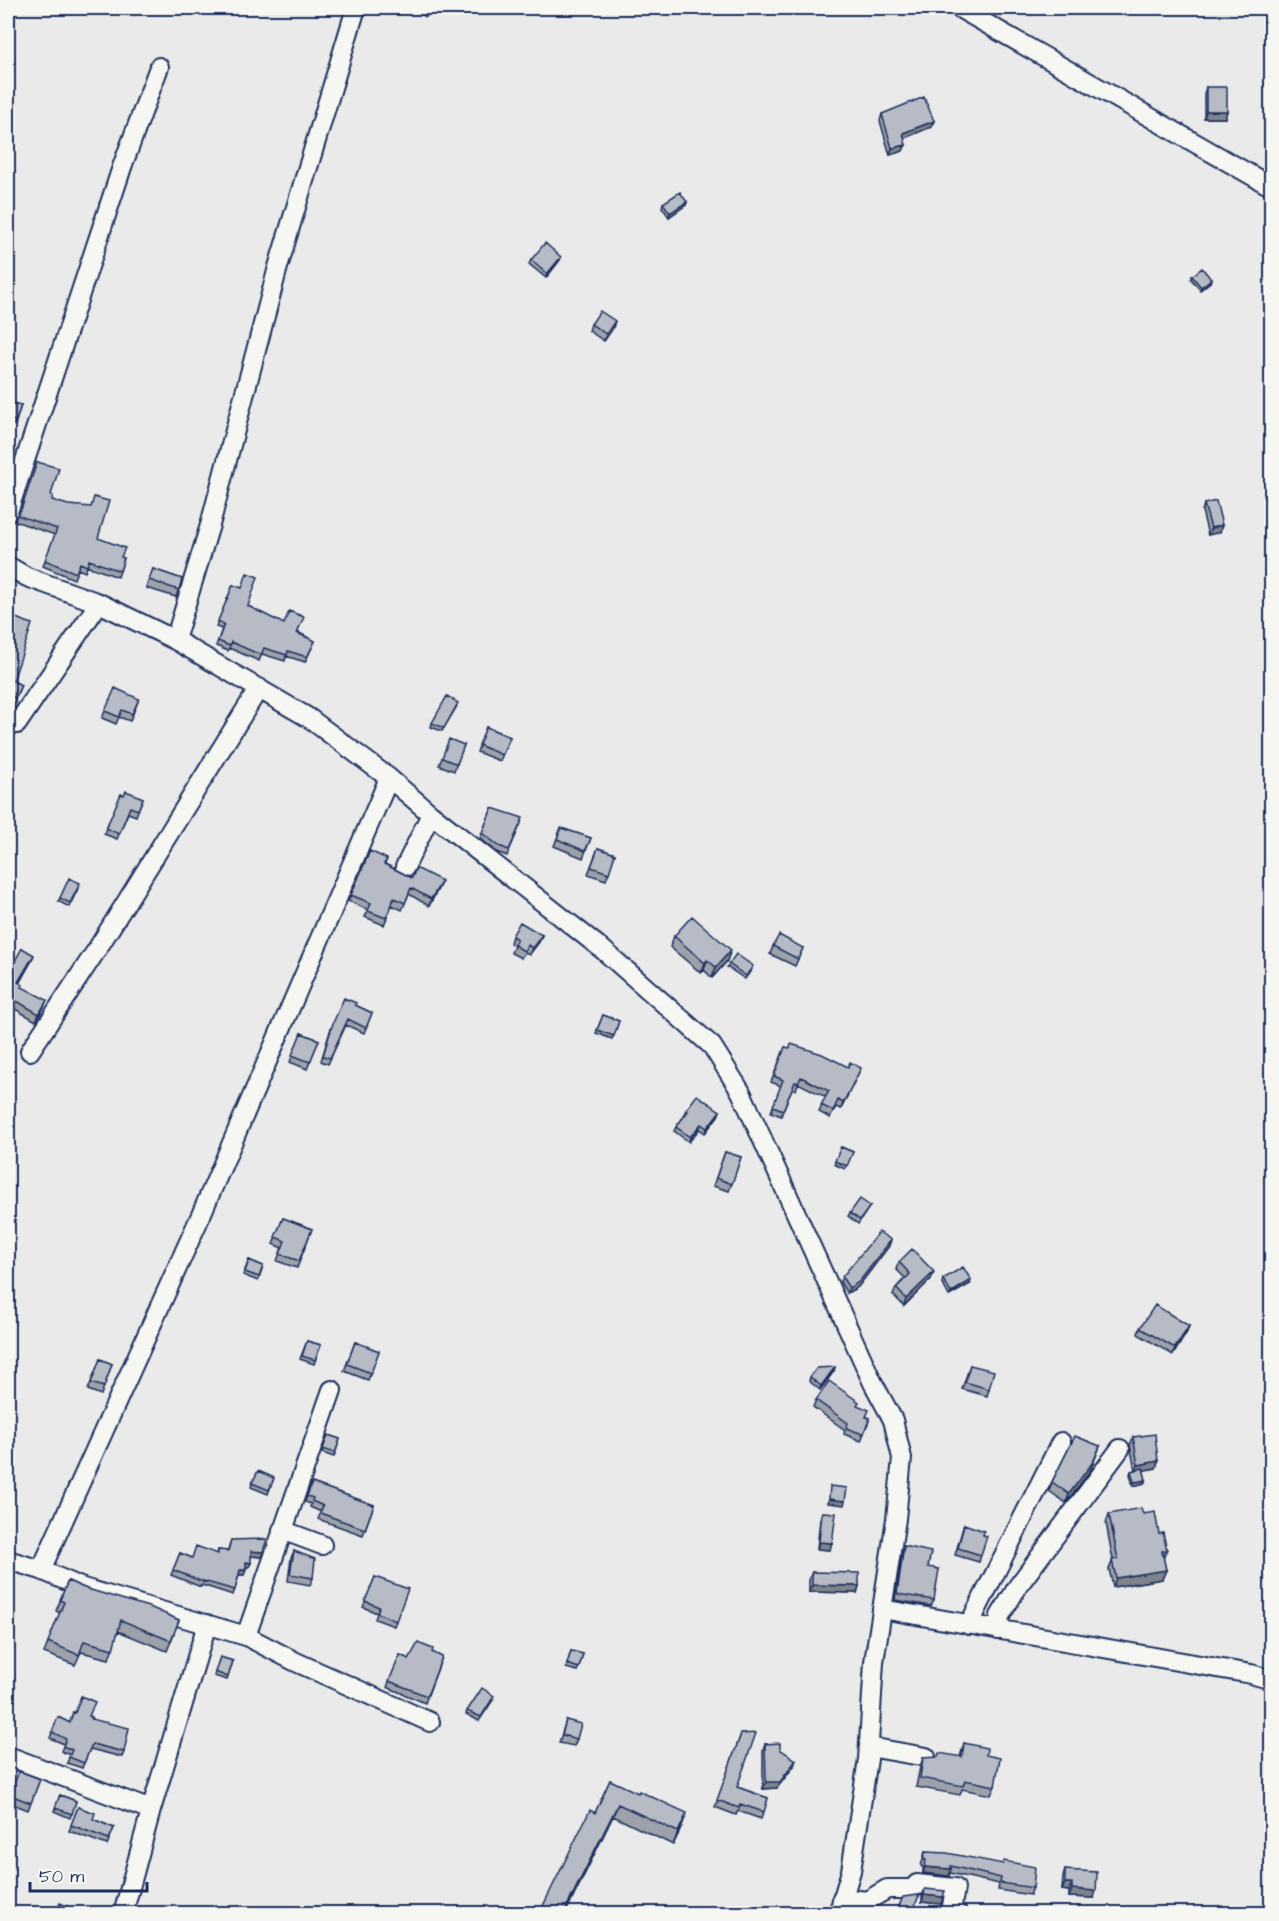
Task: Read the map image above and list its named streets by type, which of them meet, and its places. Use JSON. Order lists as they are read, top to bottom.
{
  "scale_bar": "50 m"
}
